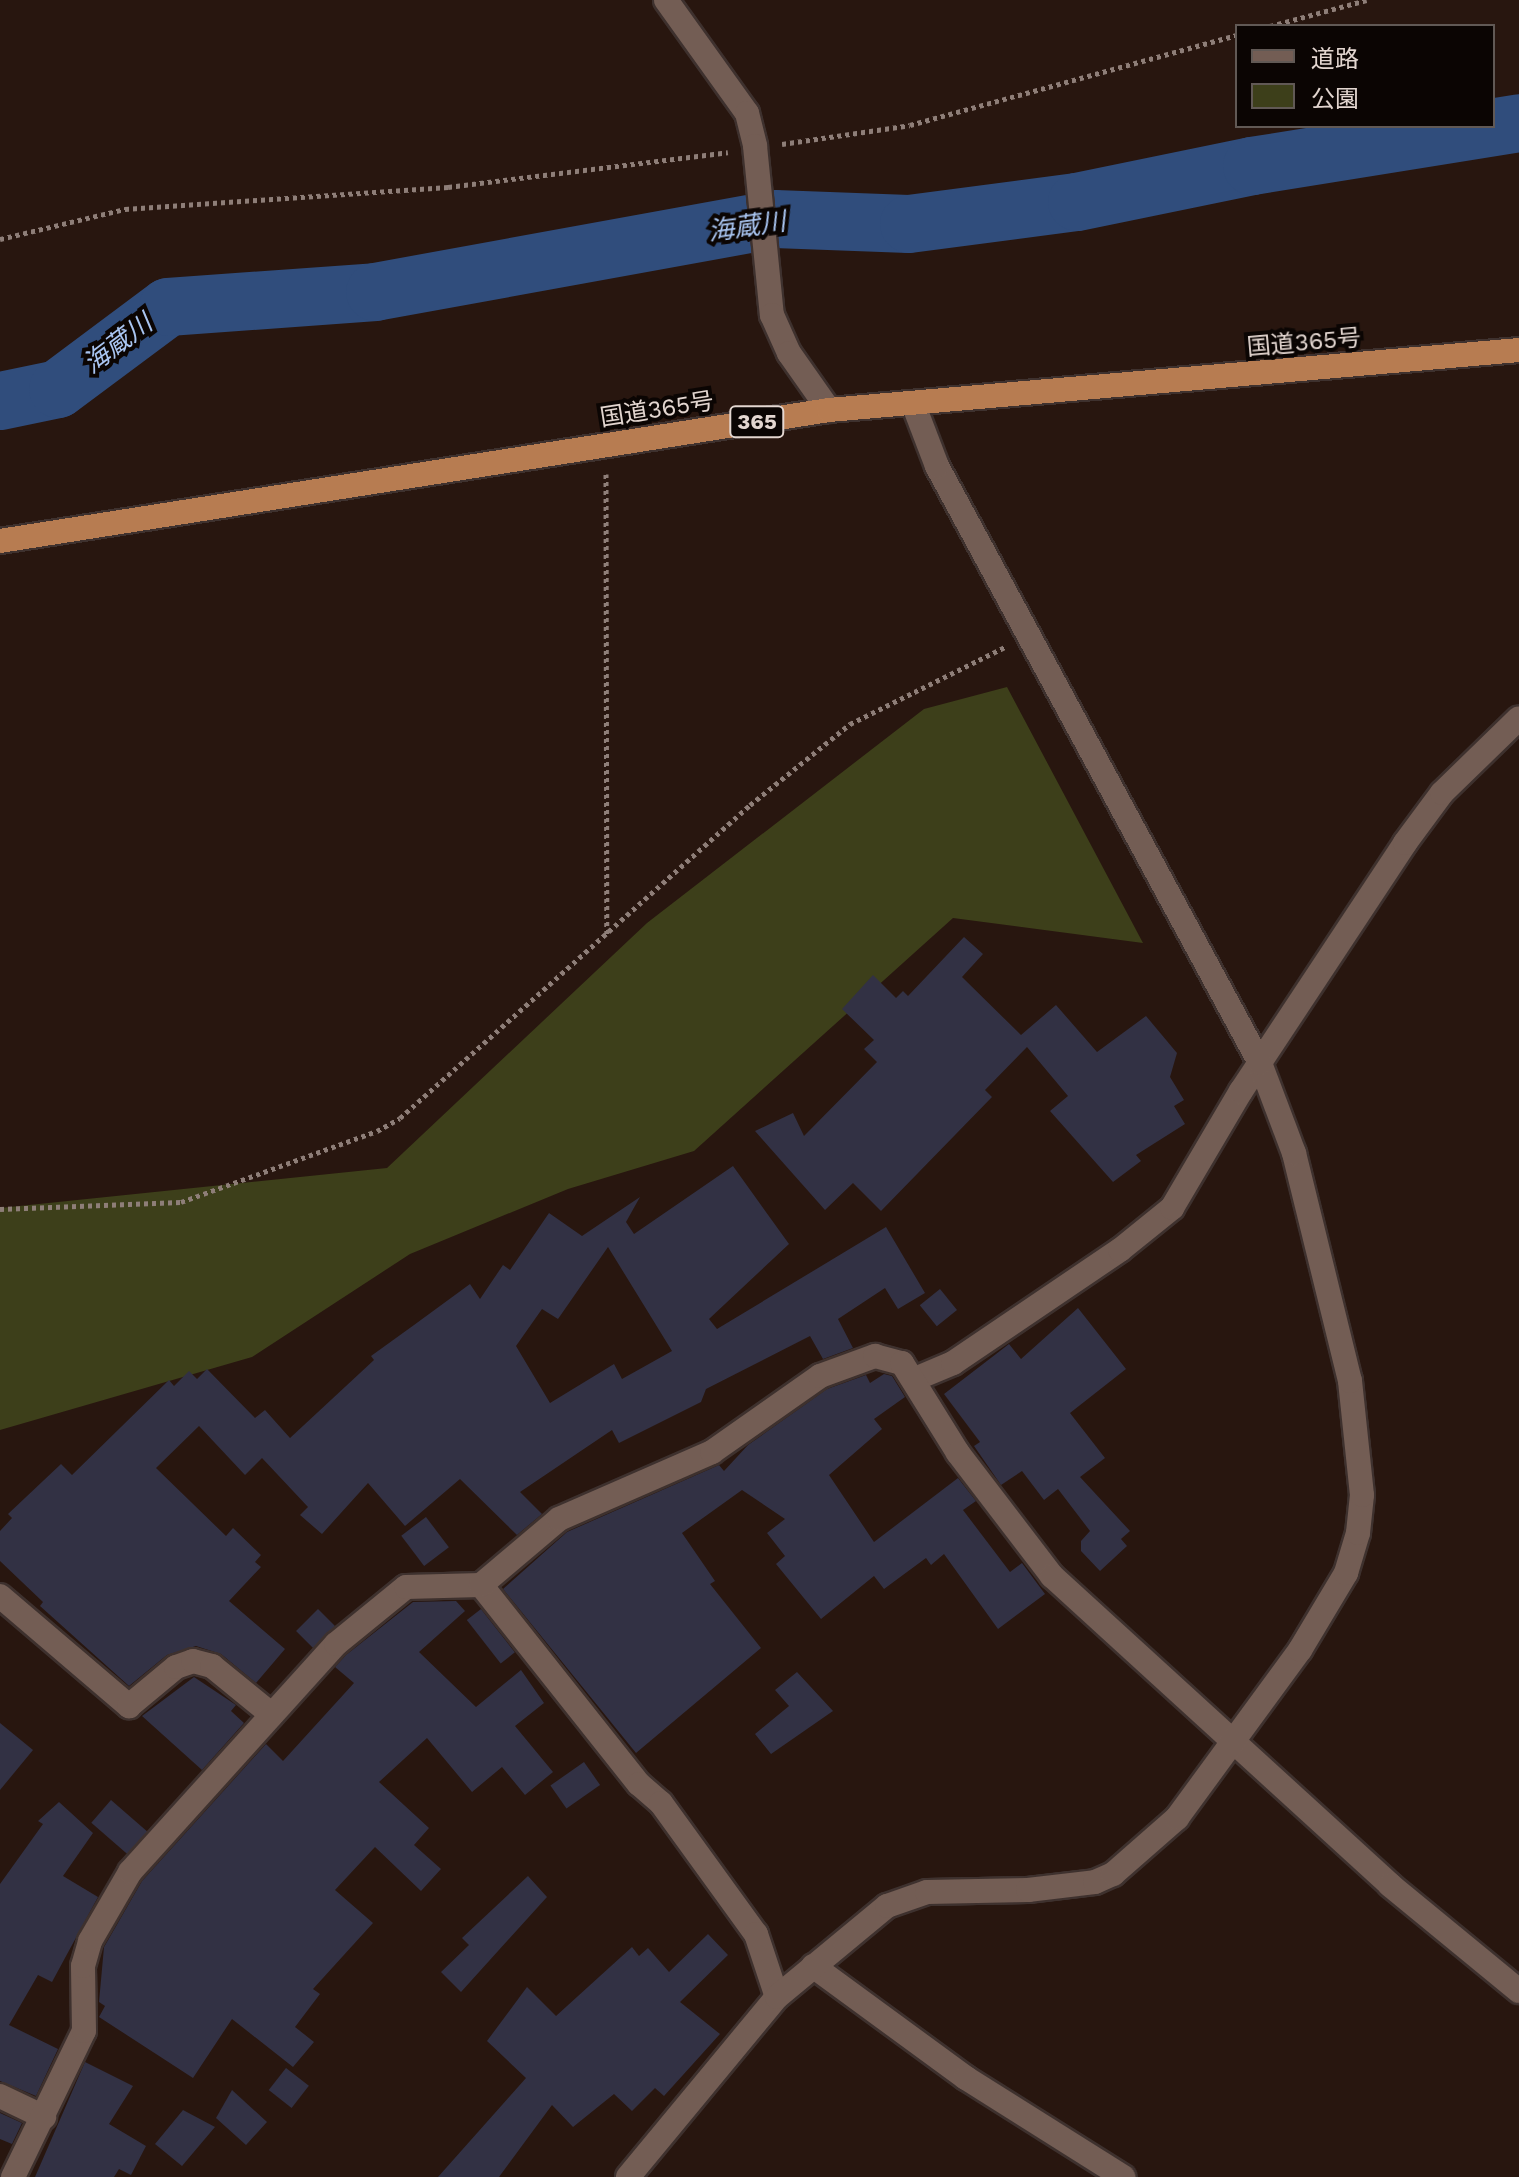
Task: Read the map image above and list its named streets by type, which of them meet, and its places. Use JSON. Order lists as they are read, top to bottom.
{
  "streets": {
    "highway": ["国道365号", "365"]
  },
  "water": ["海蔵川"],
  "legend": ["道路", "公園"]
}
